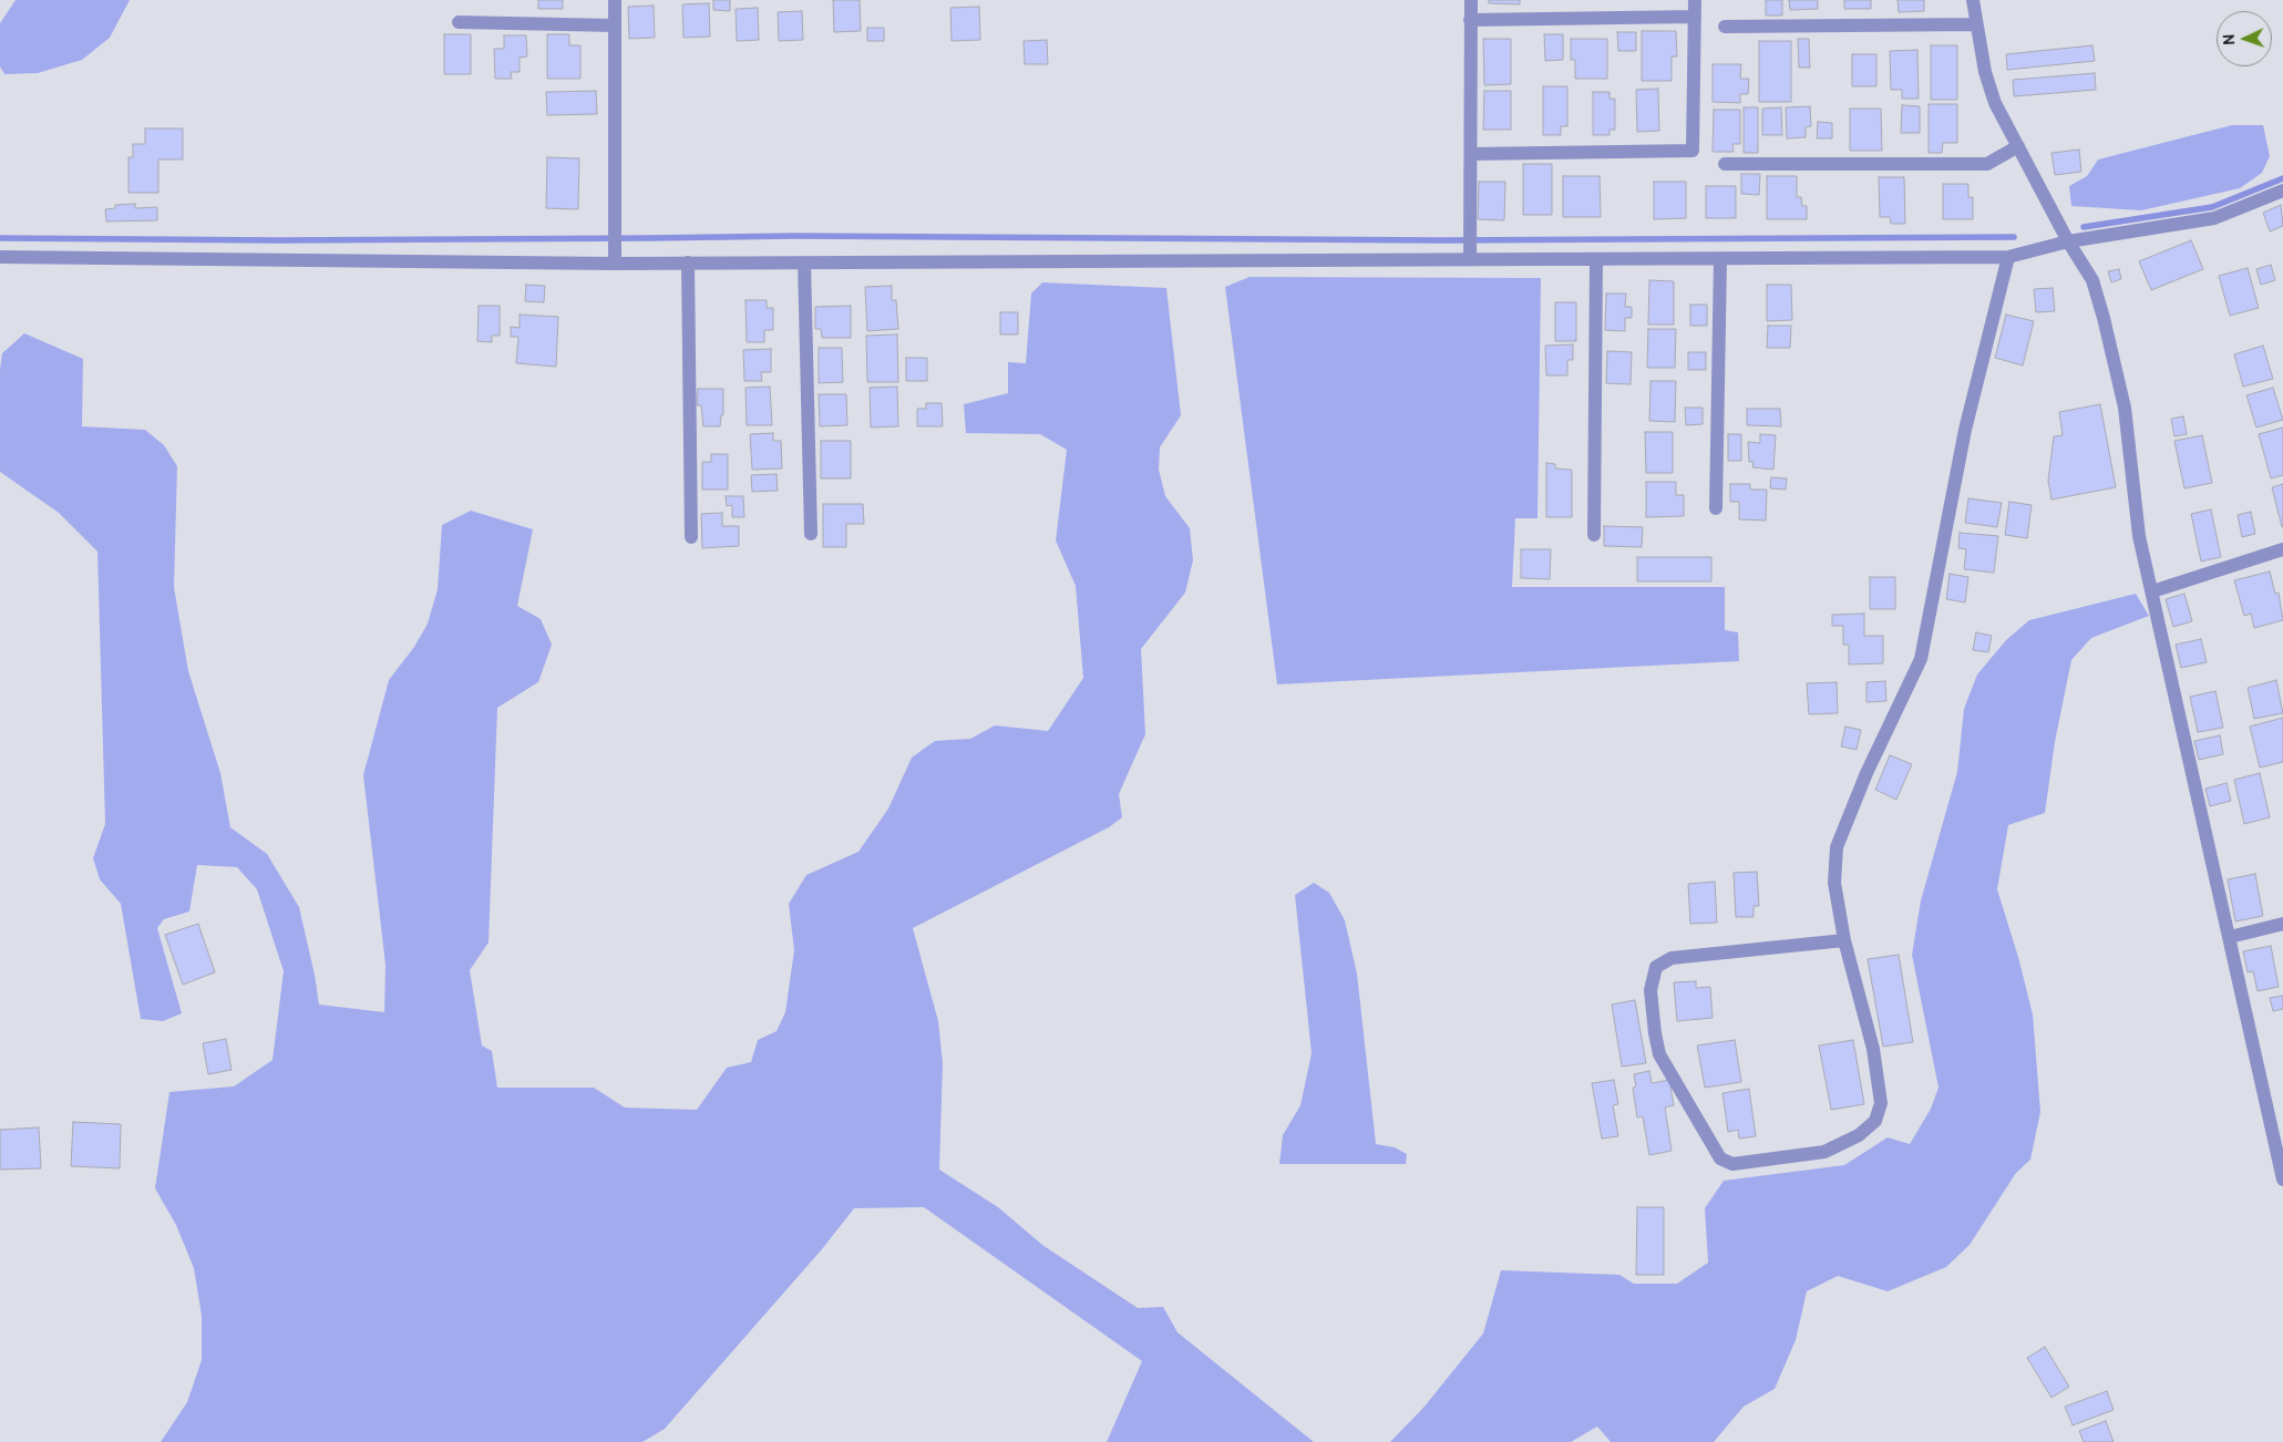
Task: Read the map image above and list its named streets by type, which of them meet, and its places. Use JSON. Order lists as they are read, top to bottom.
{
  "north": "left"
}
